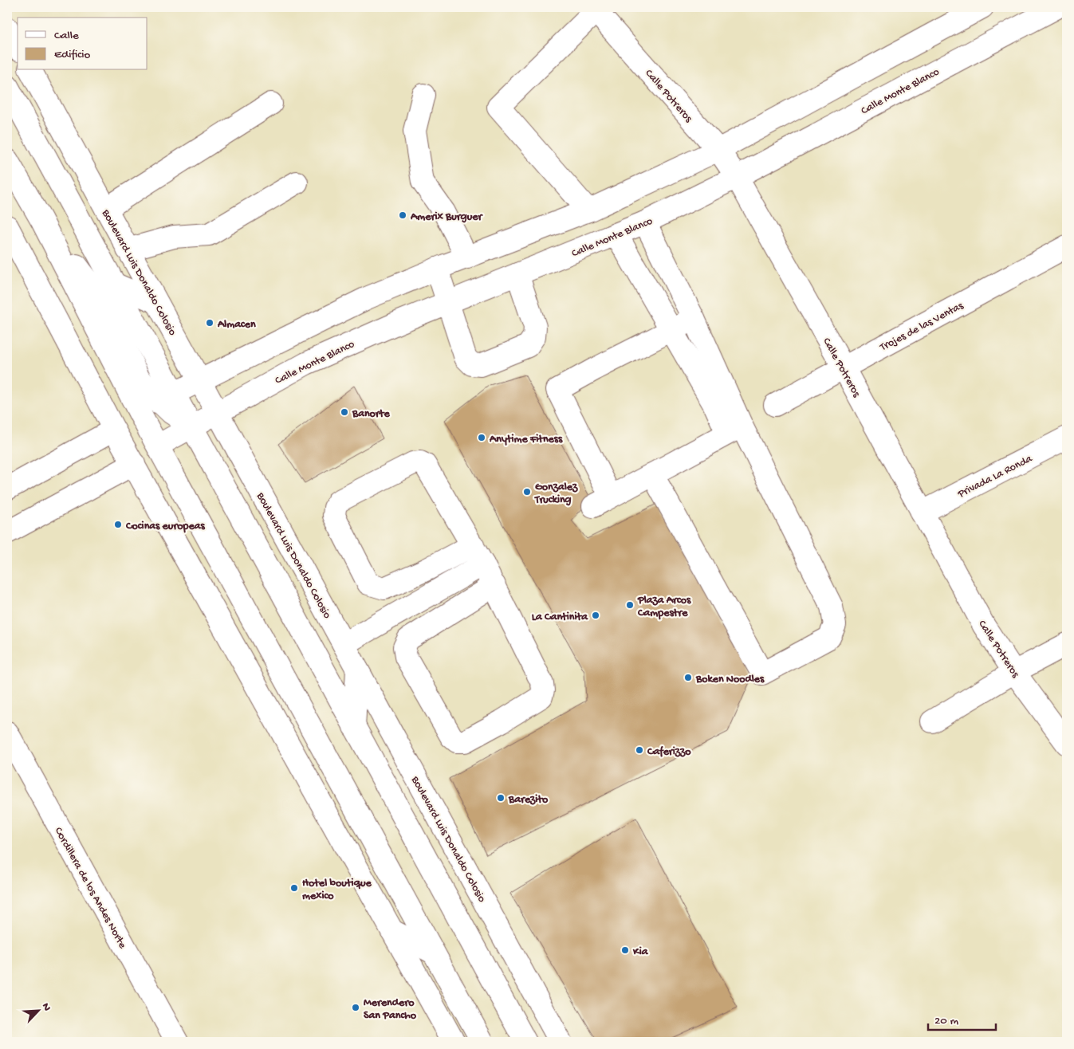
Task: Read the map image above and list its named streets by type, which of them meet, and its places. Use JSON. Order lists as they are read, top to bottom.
{
  "streets": {
    "street": [
      "Calle Monte Blanco",
      "Calle Potreros",
      "Boulevard Luis Donaldo Colosio",
      "Trojes de las Ventas",
      "Privada La Ronda",
      "Cordillera de los Andes Norte"
    ]
  },
  "crossings": [
    ["Calle Monte Blanco", "Calle Potreros"],
    ["Calle Monte Blanco", "Boulevard Luis Donaldo Colosio"],
    ["Calle Potreros", "Trojes de las Ventas"],
    ["Calle Potreros", "Privada La Ronda"]
  ],
  "places": [
    "Amerix Burguer",
    "Almacen",
    "Banorte",
    "Anytime Fitness",
    "Gonzalez Trucking",
    "Cocinas europeas",
    "Plaza Arcos Campestre",
    "La Cantinita",
    "Boken Noodles",
    "Caferizzo",
    "Barezito",
    "Hotel boutique mexico",
    "Kia",
    "Merendero San Pancho"
  ],
  "legend": ["Calle", "Edificio"],
  "scale_bar": "20 m",
  "north": "top right"
}
